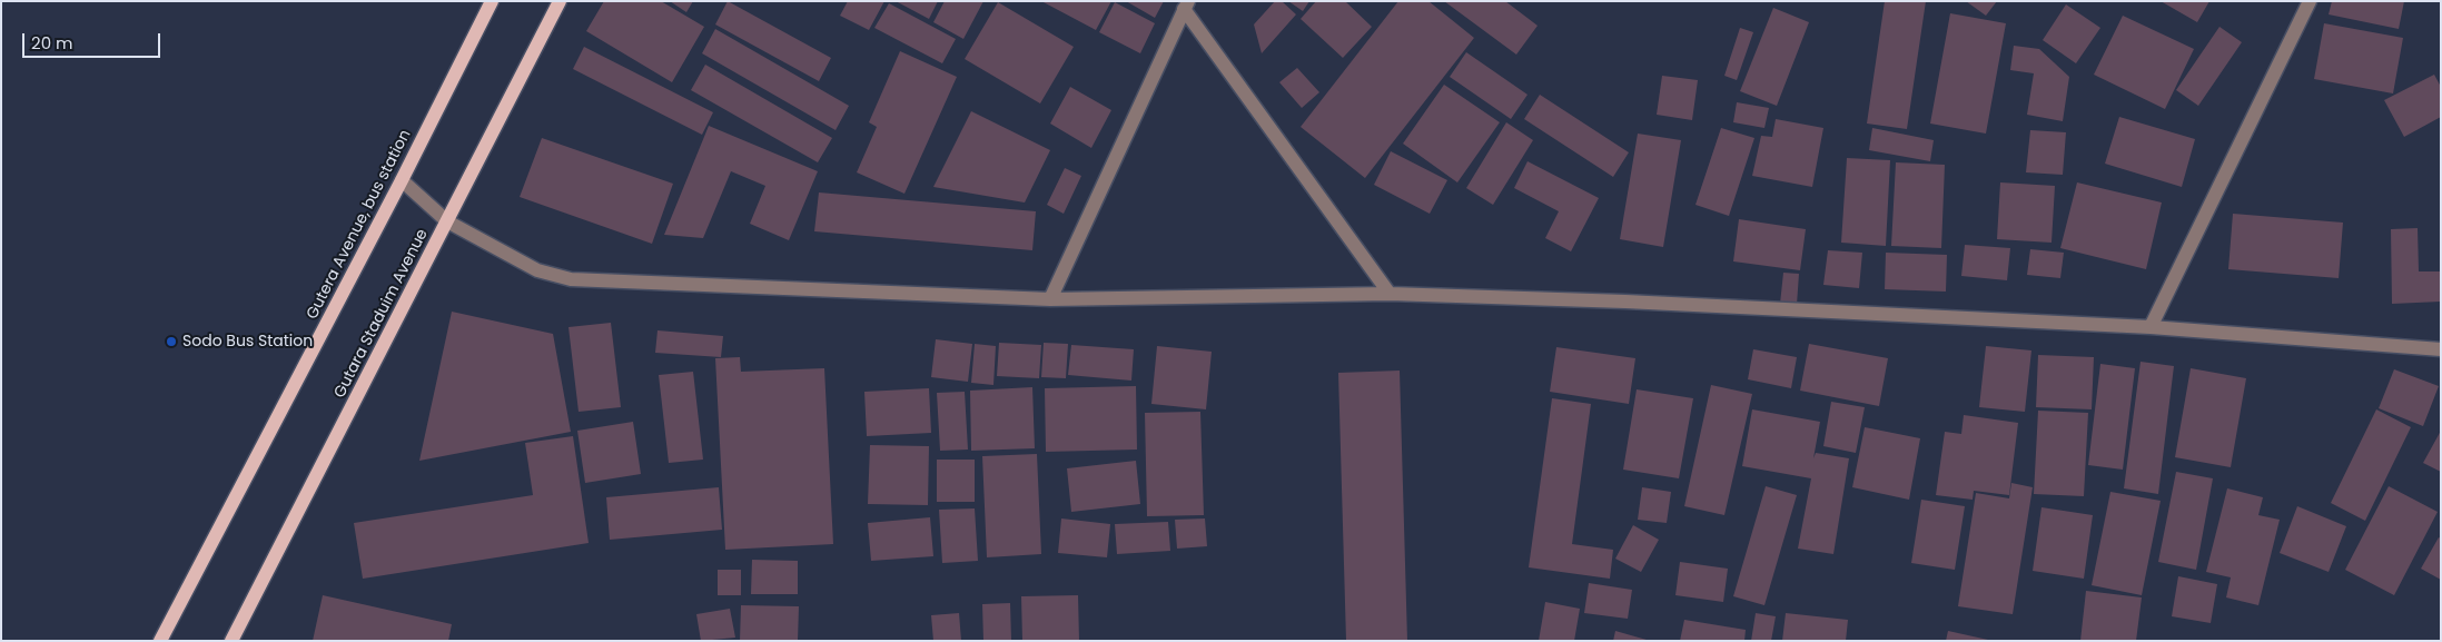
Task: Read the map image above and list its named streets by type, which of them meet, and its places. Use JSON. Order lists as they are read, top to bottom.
{
  "streets": {
    "main road": ["Gutera Avenue, bus station", "Gutara Staduim Avenue"]
  },
  "places": ["Sodo Bus Station"],
  "scale_bar": "20 m"
}
